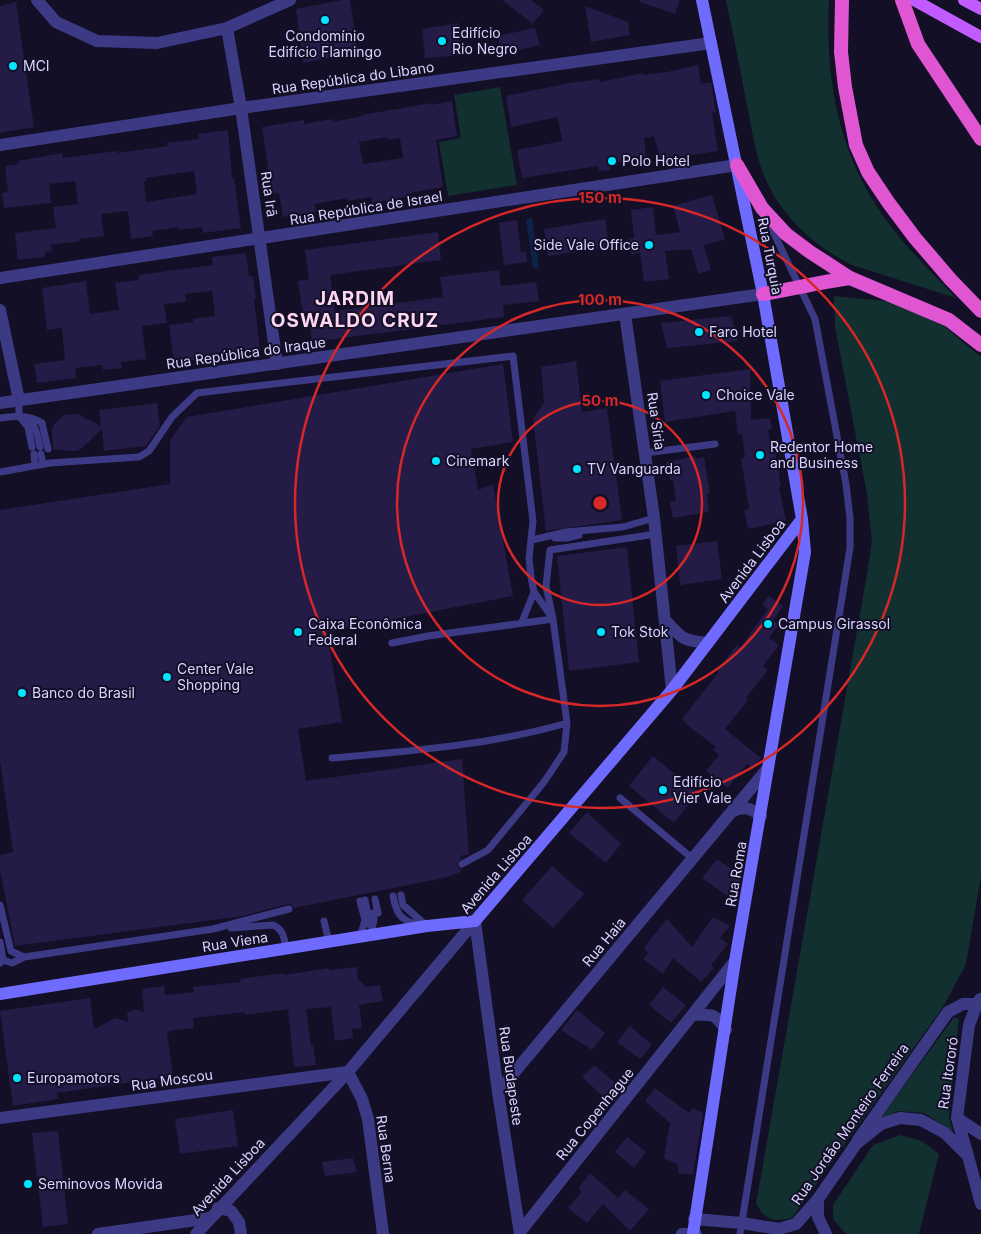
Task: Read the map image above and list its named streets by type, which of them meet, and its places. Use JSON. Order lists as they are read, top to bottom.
{
  "streets": {
    "main road": [
      "Rua Turquia",
      "Avenida Lisboa",
      "Rua Roma",
      "Rua Viena"
    ],
    "street": [
      "Rua República do Libano",
      "Rua Irã",
      "Rua República de Israel",
      "Rua República do Iraque",
      "Rua Síria",
      "Rua Haia",
      "Rua Itororó",
      "Rua Budapeste",
      "Rua Moscou",
      "Rua Copenhague",
      "Rua Jordão Monteiro Ferreira",
      "Rua Berna"
    ]
  },
  "crossings": [
    ["Rua República do Libano", "Rua Irã"],
    ["Rua República do Libano", "Rua Turquia"],
    ["Rua Irã", "Rua República de Israel"],
    ["Rua Irã", "Rua República do Iraque"],
    ["Rua República de Israel", "Rua Turquia"],
    ["Rua Turquia", "Rua República do Iraque"],
    ["Rua Turquia", "Avenida Lisboa"],
    ["Rua Turquia", "Rua Roma"],
    ["Rua República do Iraque", "Rua Síria"],
    ["Rua Síria", "Avenida Lisboa"],
    ["Avenida Lisboa", "Rua Roma"],
    ["Avenida Lisboa", "Rua Viena"],
    ["Avenida Lisboa", "Rua Budapeste"],
    ["Avenida Lisboa", "Rua Moscou"],
    ["Avenida Lisboa", "Rua Berna"],
    ["Rua Roma", "Rua Haia"],
    ["Rua Roma", "Rua Copenhague"],
    ["Rua Roma", "Rua Jordão Monteiro Ferreira"],
    ["Rua Viena", "Rua Budapeste"],
    ["Rua Haia", "Rua Budapeste"],
    ["Rua Itororó", "Rua Jordão Monteiro Ferreira"],
    ["Rua Budapeste", "Rua Copenhague"],
    ["Rua Moscou", "Rua Berna"]
  ],
  "districts": ["JARDIM OSWALDO CRUZ"],
  "places": [
    "Condomínio Edifício Flamingo",
    "Edifício Rio Negro",
    "MCI",
    "Polo Hotel",
    "Side Vale Office",
    "Faro Hotel",
    "Choice Vale",
    "Redentor Home and Business",
    "Cinemark",
    "TV Vanguarda",
    "Campus Girassol",
    "Caixa Econômica Federal",
    "Tok Stok",
    "Center Vale Shopping",
    "Banco do Brasil",
    "Edifício Vier Vale",
    "Europamotors",
    "Seminovos Movida"
  ],
  "rings": ["150 m", "100 m", "50 m"]
}
